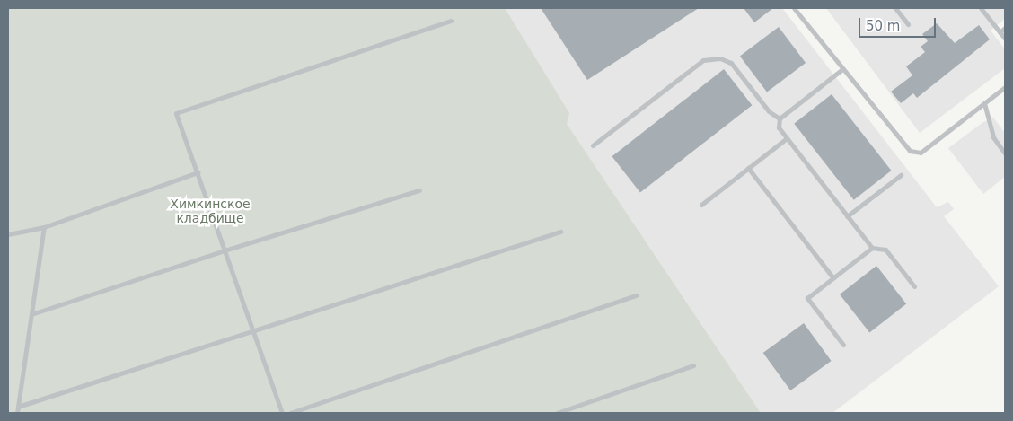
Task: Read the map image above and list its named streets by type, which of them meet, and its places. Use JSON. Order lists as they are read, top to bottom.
{
  "parks": ["Химкинское кладбище"],
  "scale_bar": "50 m"
}
